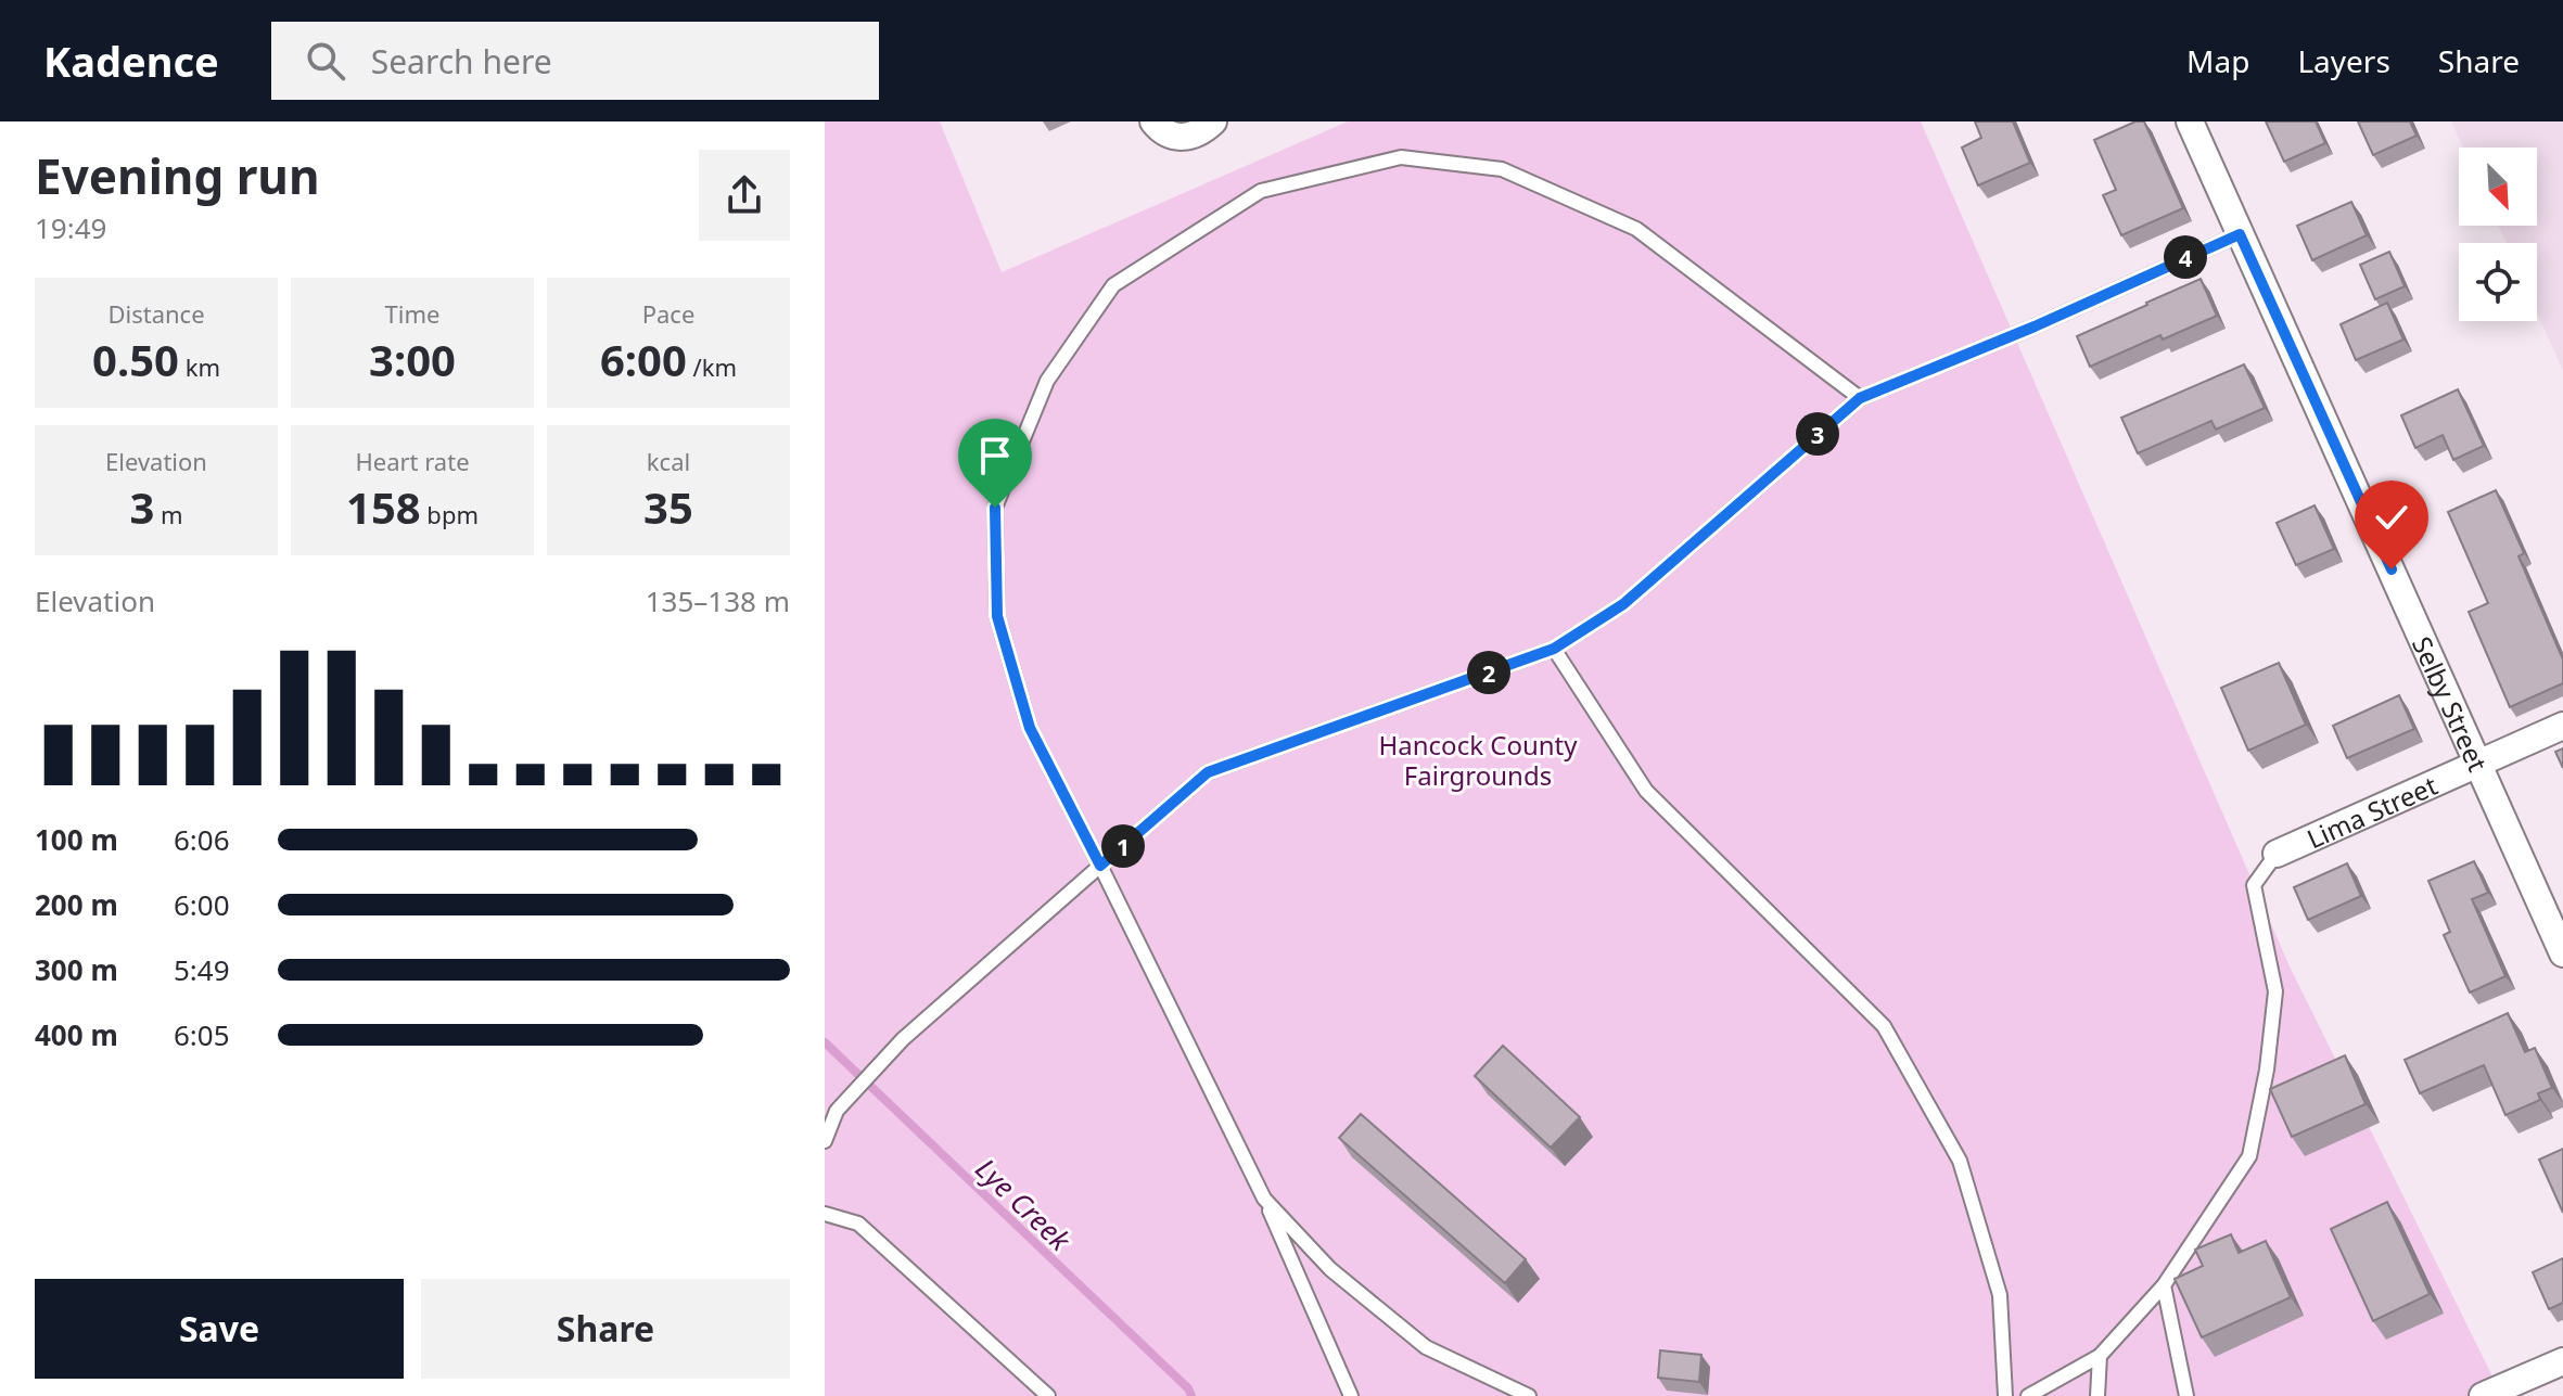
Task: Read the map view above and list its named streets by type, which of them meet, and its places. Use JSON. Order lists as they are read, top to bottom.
{
  "streets": {
    "street": ["Selby Street", "Lima Street"]
  },
  "crossings": [
    ["Selby Street", "Lima Street"]
  ],
  "water": ["Lye Creek"],
  "parks": ["Hancock County Fairgrounds"],
  "north": "bottom right",
  "page": {
    "header": "Kadence",
    "search": "Search here",
    "nav": ["Map", "Layers", "Share"],
    "heading": ["Evening run", "19:49"],
    "pins": [
      "4",
      "3",
      "2",
      "1"
    ],
    "stats": [
      ["Distance", "0.50 km"],
      ["Time", "3:00"],
      ["Pace", "6:00 /km"],
      ["Elevation", "3 m"],
      ["Heart rate", "158 bpm"],
      ["kcal", "35"]
    ],
    "chart": ["Elevation", "135–138 m"],
    "list": [
      {
        "name": "100 m",
        "note": "6:06"
      },
      {
        "name": "200 m",
        "note": "6:00"
      },
      {
        "name": "300 m",
        "note": "5:49"
      },
      {
        "name": "400 m",
        "note": "6:05"
      }
    ],
    "buttons": ["Save", "Share"]
  }
}
